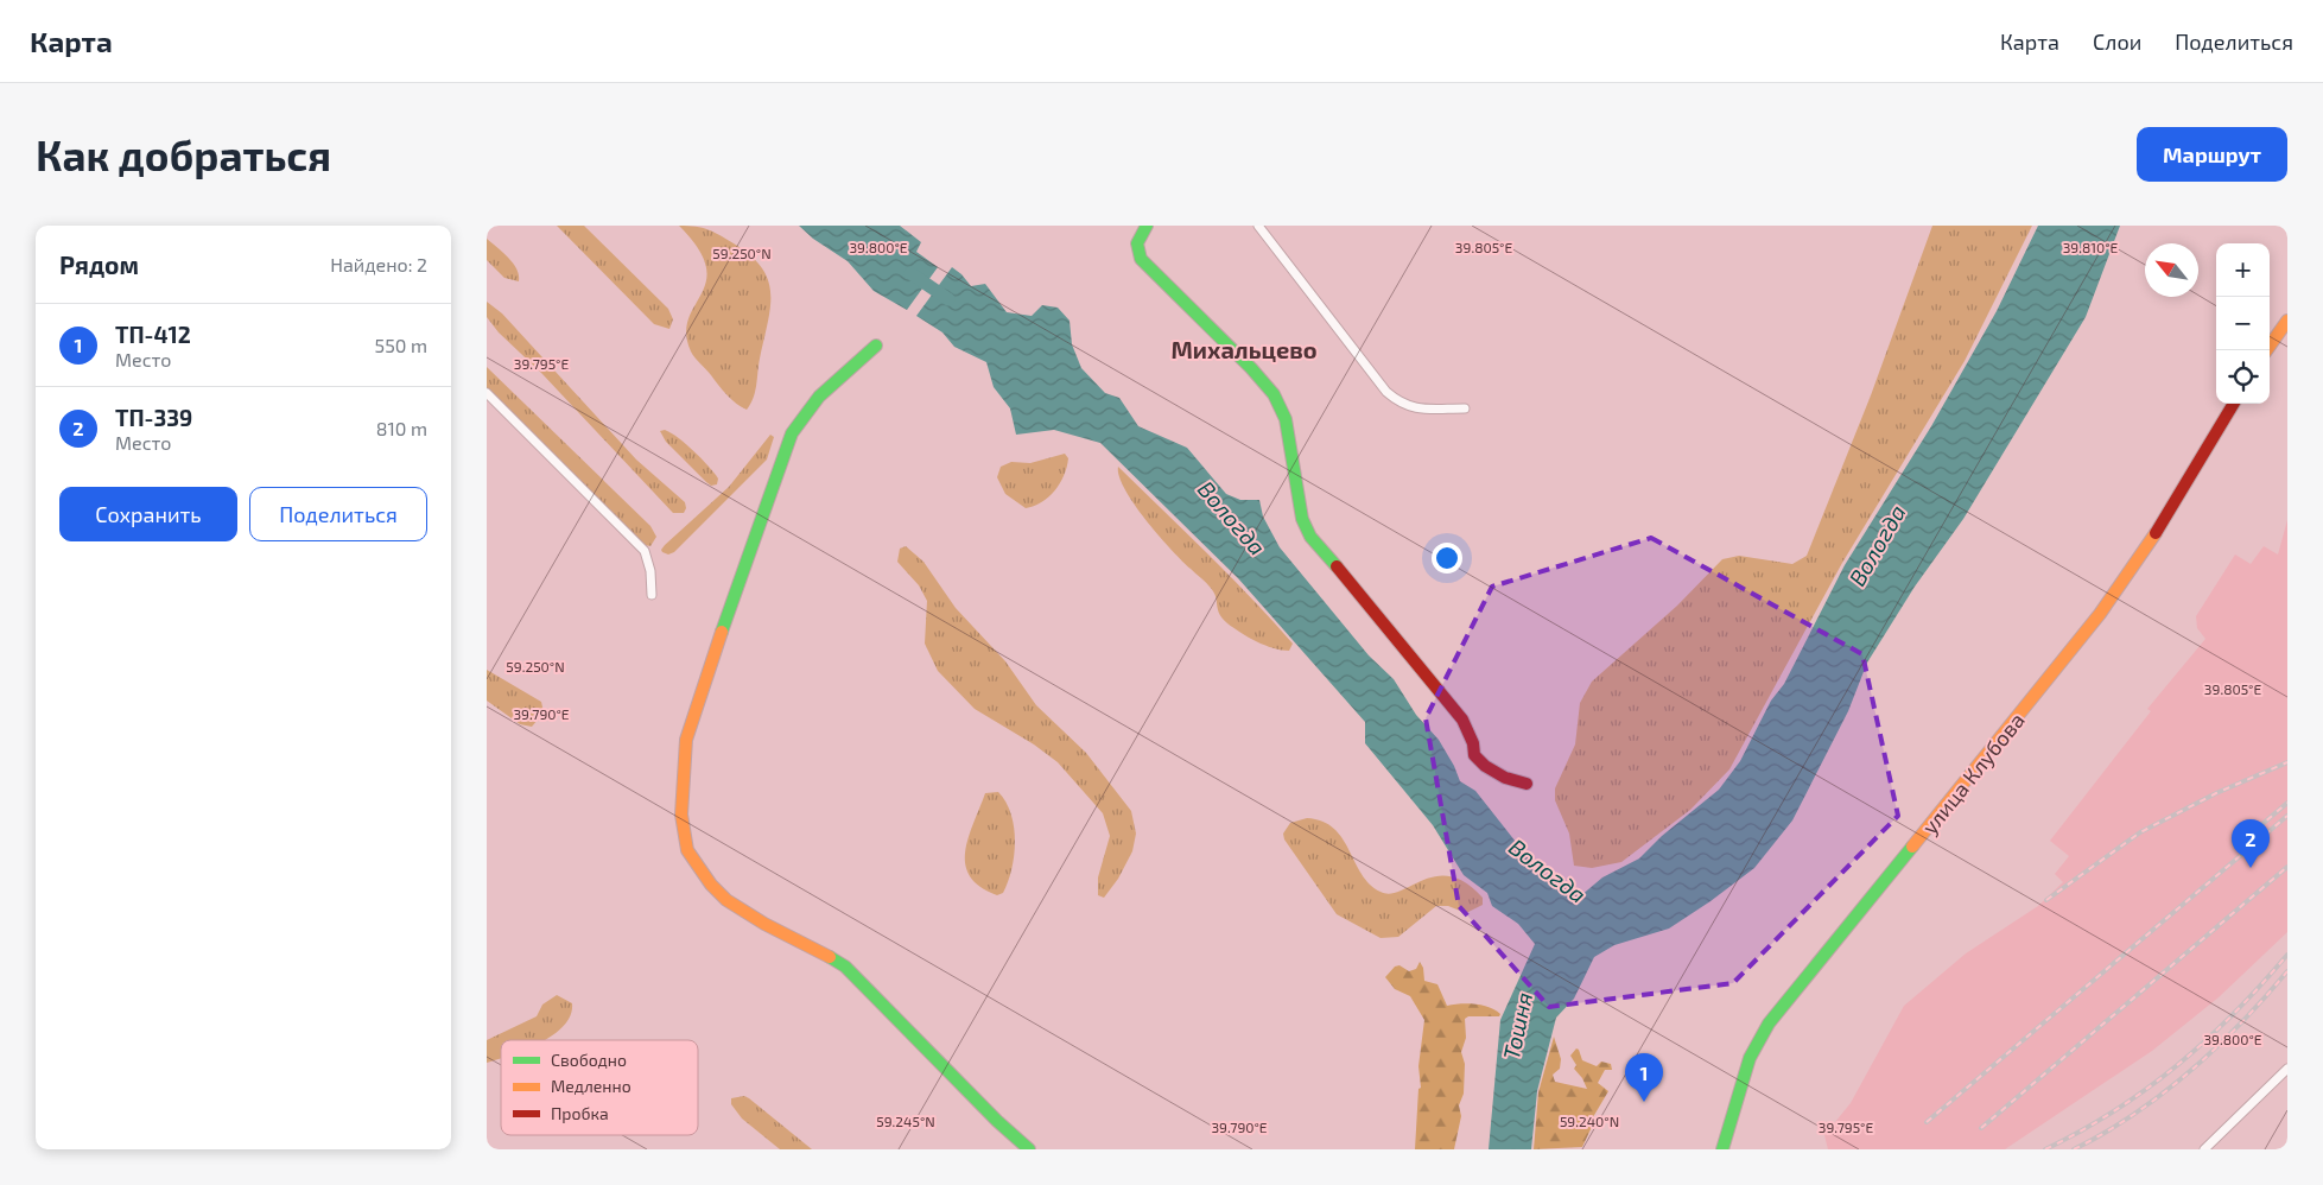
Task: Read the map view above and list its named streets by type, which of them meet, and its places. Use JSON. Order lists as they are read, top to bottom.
{
  "streets": {
    "street": ["улица Клубова"]
  },
  "districts": ["Михальцево"],
  "water": ["Вологда", "Тошня"],
  "legend": ["Свободно", "Медленно", "Пробка"],
  "north": "top left",
  "page": {
    "header": "Карта",
    "nav": ["Карта", "Слои", "Поделиться"],
    "buttons": [
      "Маршрут",
      ["Сохранить", "Поделиться"]
    ],
    "title": "Как добраться",
    "heading": ["Рядом", "Найдено: 2"],
    "map_buttons": ["+", "−"],
    "list": [
      {
        "mark": "1",
        "name": "ТП-412",
        "note": "Место",
        "value": "550 m"
      },
      {
        "mark": "2",
        "name": "ТП-339",
        "note": "Место",
        "value": "810 m"
      }
    ],
    "pins": ["2", "1"]
  },
  "coordinates": [
    "39.800°E",
    "39.805°E",
    "39.810°E",
    "59.250°N",
    "39.795°E",
    "39.790°E",
    "59.245°N",
    "59.240°N"
  ]
}
